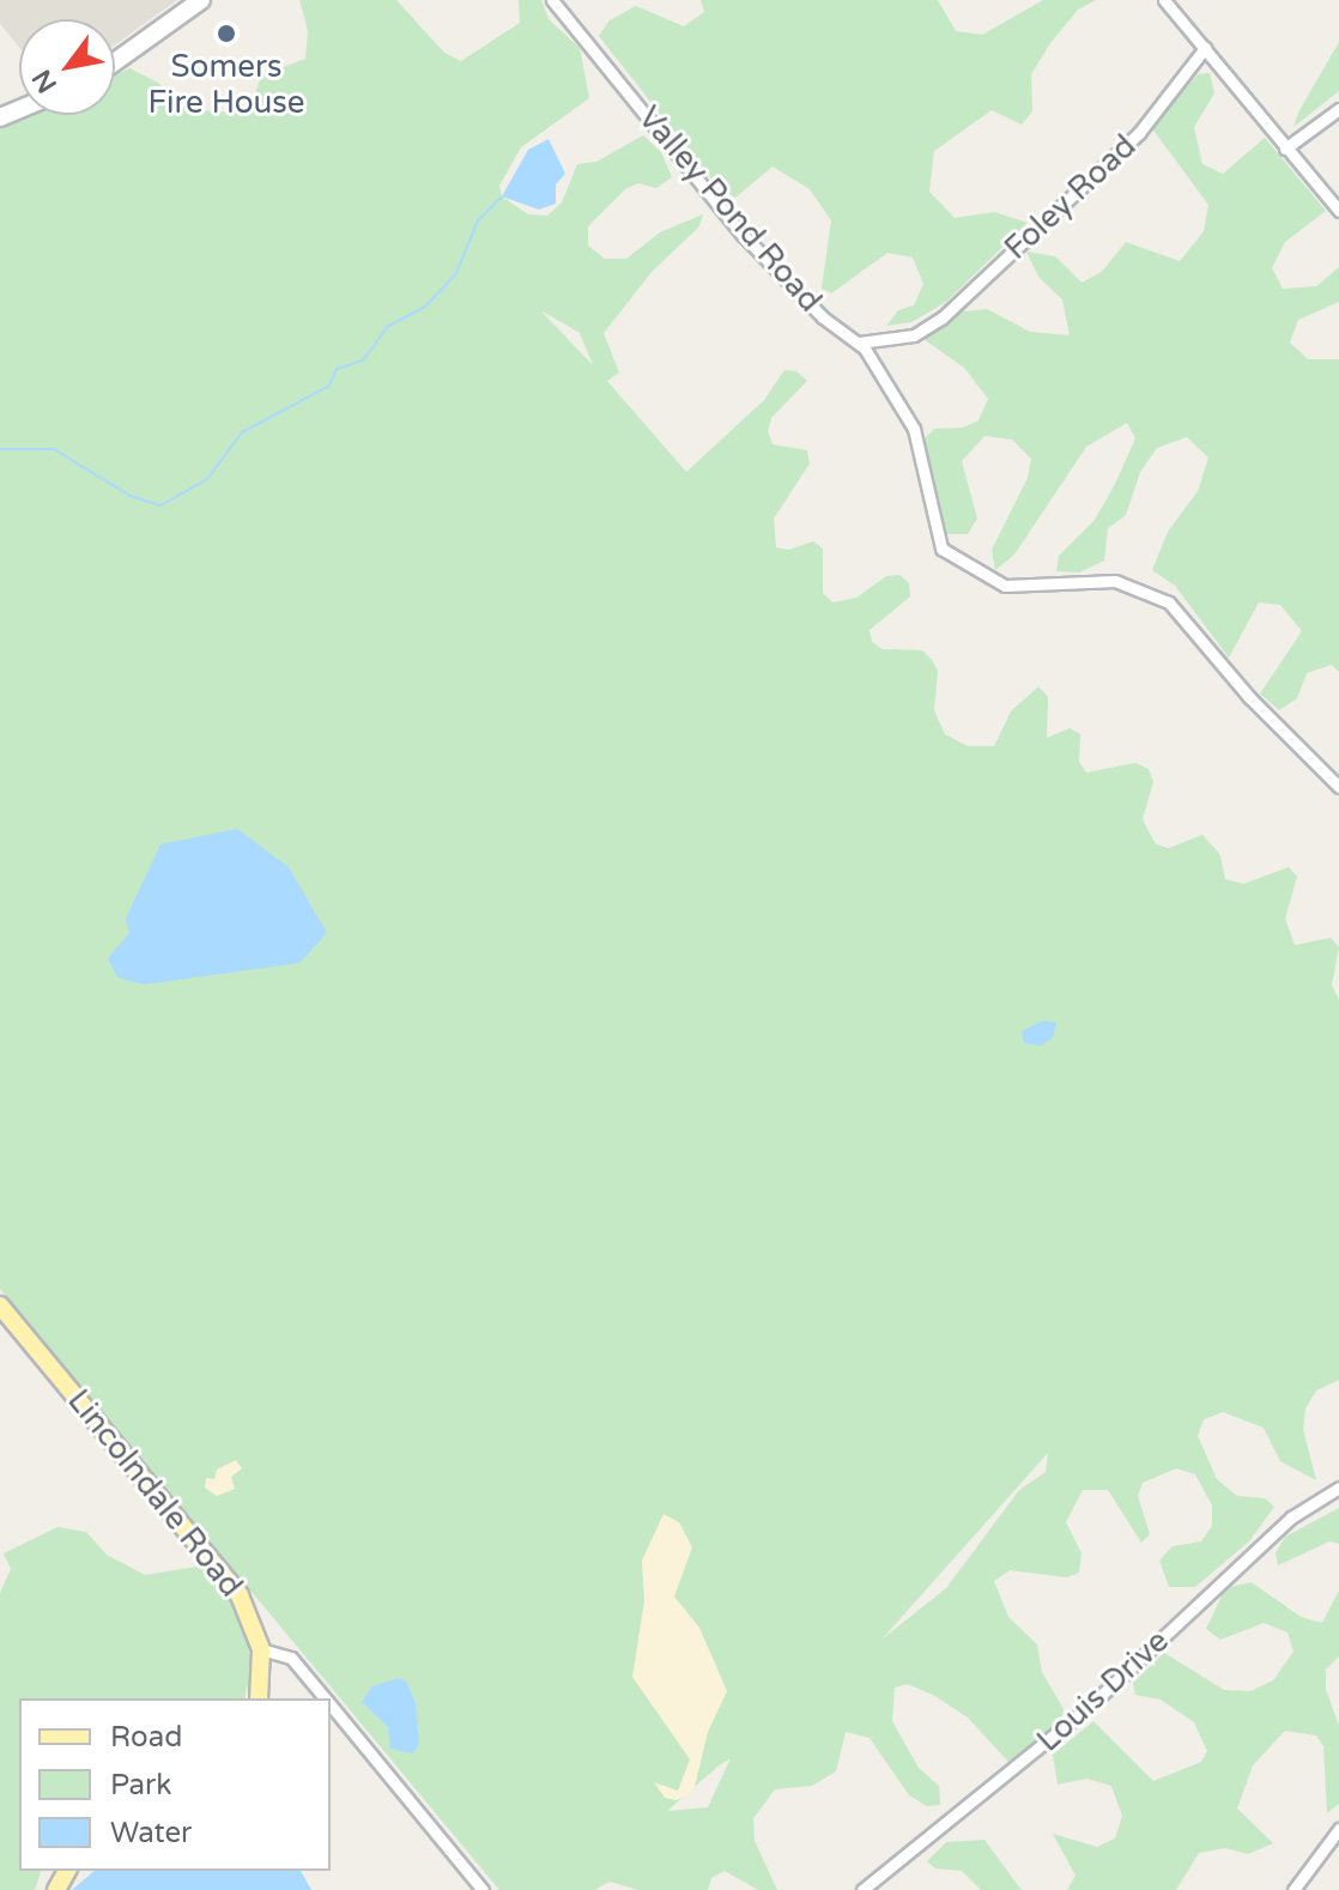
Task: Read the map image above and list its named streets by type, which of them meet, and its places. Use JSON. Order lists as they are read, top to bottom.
{
  "streets": {
    "main road": ["Lincolndale Road"],
    "street": ["Foley Road", "Valley Pond Road", "Louis Drive"]
  },
  "crossings": [
    ["Foley Road", "Valley Pond Road"]
  ],
  "places": ["Somers Fire House"],
  "legend": ["Road", "Park", "Water"],
  "north": "bottom left"
}
